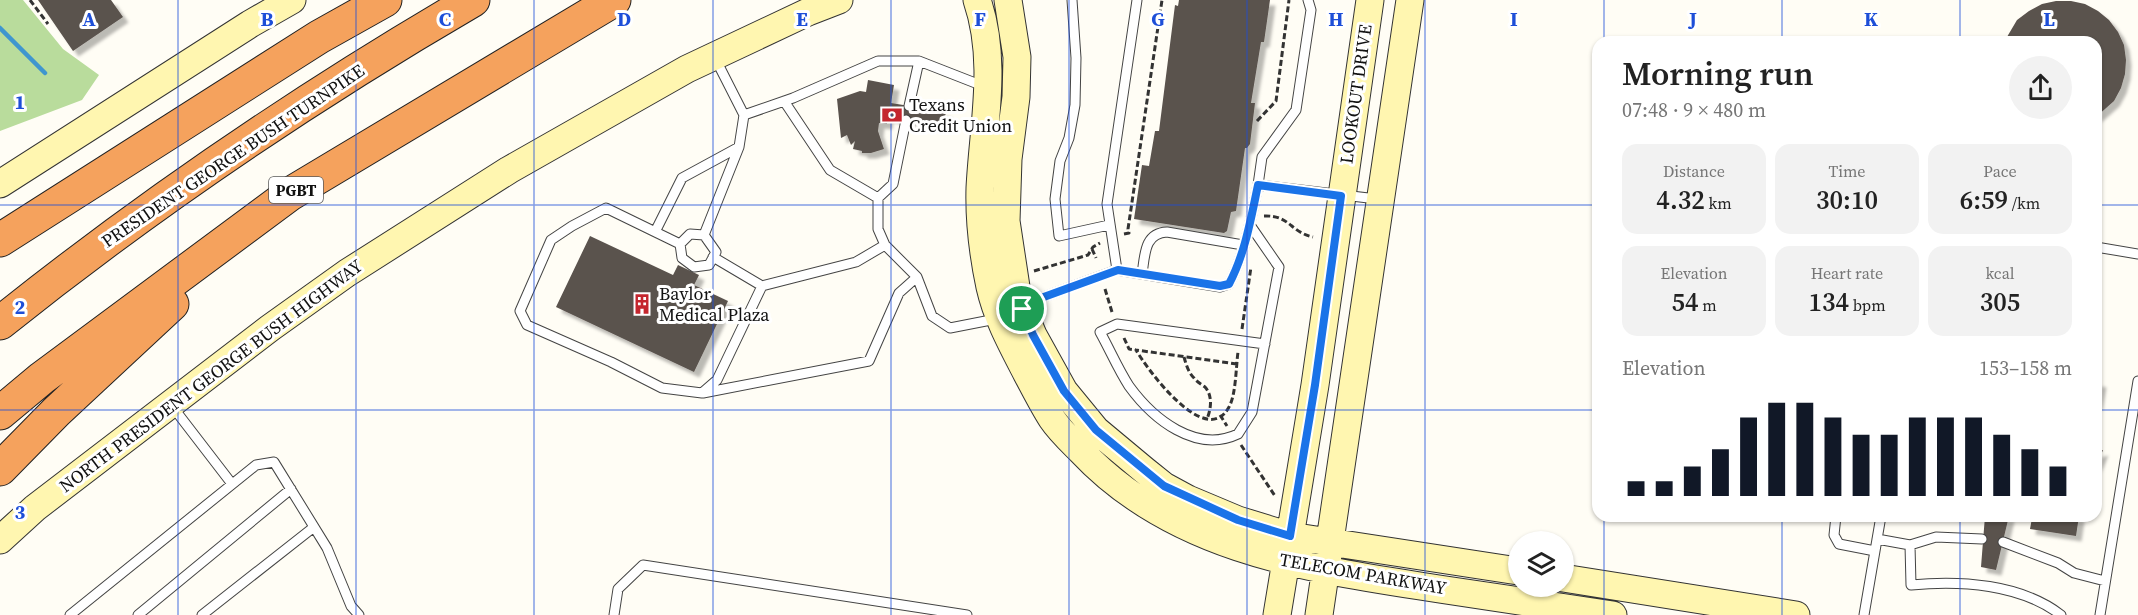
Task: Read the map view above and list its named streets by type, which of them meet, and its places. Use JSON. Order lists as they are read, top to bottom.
{
  "streets": {
    "highway": ["PRESIDENT GEORGE BUSH TURNPIKE", "PGBT"],
    "main road": ["LOOKOUT DRIVE", "NORTH PRESIDENT GEORGE BUSH HIGHWAY", "TELECOM PARKWAY"]
  },
  "crossings": [
    ["LOOKOUT DRIVE", "TELECOM PARKWAY"]
  ],
  "places": {
    "bank": ["Texans Credit Union"],
    "building": ["Baylor Medical Plaza"]
  },
  "page": {
    "heading": ["Morning run", "07:48 · 9 × 480 m"],
    "stats": [
      ["Distance", "4.32 km"],
      ["Time", "30:10"],
      ["Pace", "6:59 /km"],
      ["Elevation", "54 m"],
      ["Heart rate", "134 bpm"],
      ["kcal", "305"]
    ],
    "chart": ["Elevation", "153–158 m"]
  },
  "grid": {
    "columns": [
      "A",
      "B",
      "C",
      "D",
      "E",
      "F",
      "G",
      "H",
      "I",
      "J",
      "K",
      "L"
    ],
    "rows": ["1", "2", "3"]
  }
}
